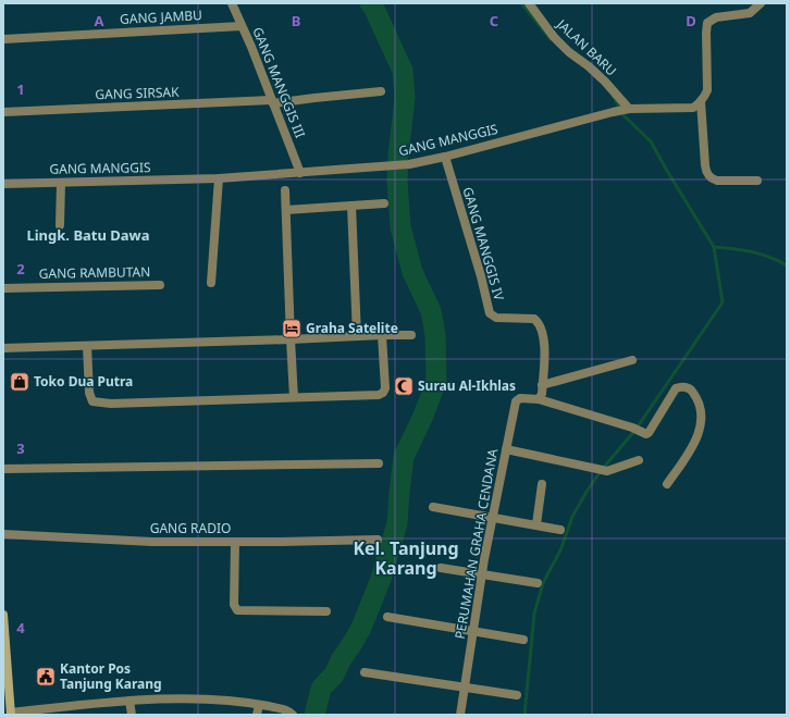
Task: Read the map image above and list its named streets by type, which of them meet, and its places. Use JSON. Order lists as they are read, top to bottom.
{
  "streets": {
    "street": [
      "GANG JAMBU",
      "JALAN BARU",
      "GANG MANGGIS III",
      "GANG SIRSAK",
      "GANG MANGGIS",
      "GANG MANGGIS IV",
      "GANG RAMBUTAN",
      "GANG RADIO",
      "PERUMAHAN GRAHA CENDANA"
    ]
  },
  "crossings": [
    ["GANG JAMBU", "GANG MANGGIS III"],
    ["JALAN BARU", "GANG MANGGIS"],
    ["GANG MANGGIS III", "GANG SIRSAK"],
    ["GANG MANGGIS III", "GANG MANGGIS"],
    ["GANG MANGGIS", "GANG MANGGIS IV"],
    ["GANG MANGGIS IV", "PERUMAHAN GRAHA CENDANA"]
  ],
  "districts": ["Lingk. Batu Dawa", "Kel. Tanjung Karang"],
  "places": {
    "hotel": ["Graha Satelite"],
    "shop": ["Toko Dua Putra"],
    "mosque": ["Surau Al-Ikhlas"],
    "public building": ["Kantor Pos Tanjung Karang"]
  },
  "grid": {
    "columns": [
      "A",
      "B",
      "C",
      "D"
    ],
    "rows": [
      "1",
      "2",
      "3",
      "4"
    ]
  }
}
